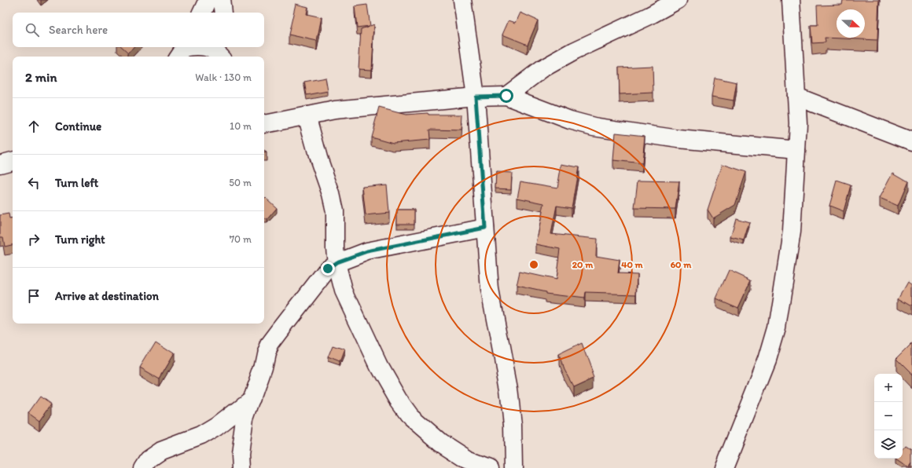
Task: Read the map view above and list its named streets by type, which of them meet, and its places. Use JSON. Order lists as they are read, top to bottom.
{
  "north": "right",
  "page": {
    "search": "Search here",
    "heading": ["2 min", "Walk · 130 m"],
    "list": [
      ["Continue", "10 m"],
      ["Turn left", "50 m"],
      ["Turn right", "70 m"],
      "Arrive at destination"
    ],
    "map_buttons": ["+", "−"]
  },
  "rings": ["20 m", "40 m", "60 m"]
}
